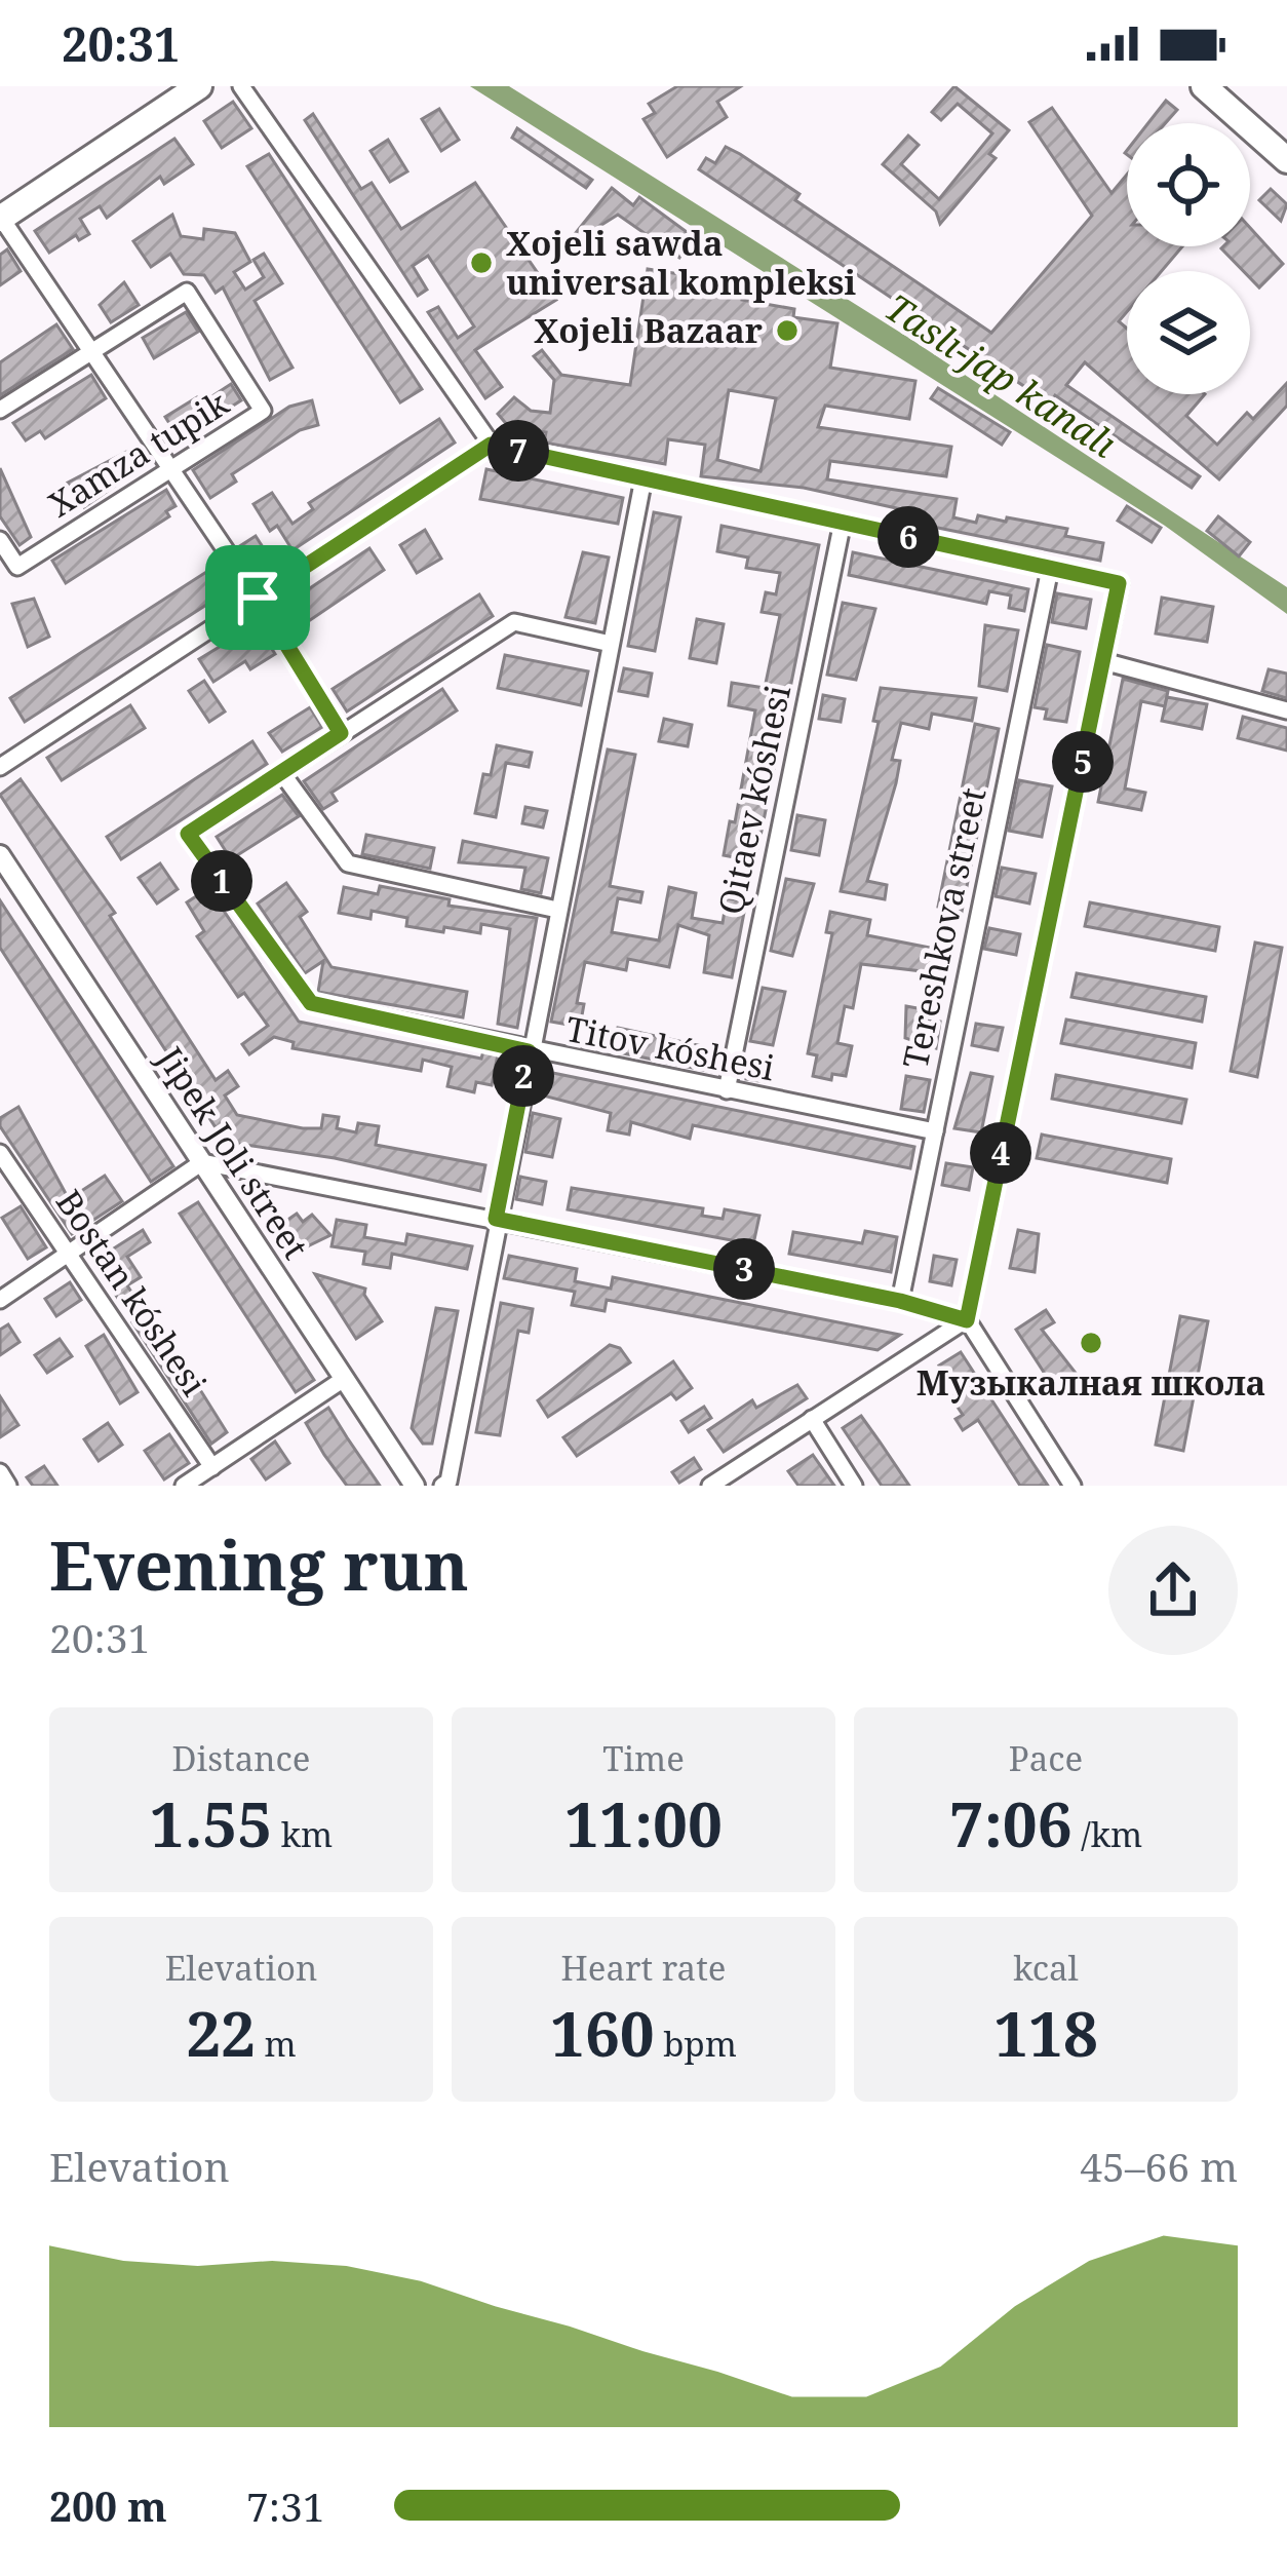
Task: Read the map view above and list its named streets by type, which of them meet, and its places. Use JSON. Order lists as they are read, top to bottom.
{
  "streets": {
    "street": [
      "Xamza tupik",
      "Qitaev kóshesi",
      "Tereshkova street",
      "Titov kóshesi",
      "Jipek Joli street",
      "Bostan kóshesi"
    ]
  },
  "crossings": [
    ["Qitaev kóshesi", "Titov kóshesi"],
    ["Tereshkova street", "Titov kóshesi"]
  ],
  "water": ["Taslı-jap kanalı"],
  "places": ["Xojeli sawda universal kompleksi", "Xojeli Bazaar", "Музыкалная школа"],
  "page": {
    "status": "20:31",
    "pins": [
      "7",
      "6",
      "5",
      "1",
      "2",
      "4",
      "3"
    ],
    "heading": ["Evening run", "20:31"],
    "stats": [
      ["Distance", "1.55 km"],
      ["Time", "11:00"],
      ["Pace", "7:06 /km"],
      ["Elevation", "22 m"],
      ["Heart rate", "160 bpm"],
      ["kcal", "118"]
    ],
    "chart": ["Elevation", "45–66 m"],
    "list": [
      {
        "name": "200 m",
        "note": "7:31"
      }
    ]
  }
}
